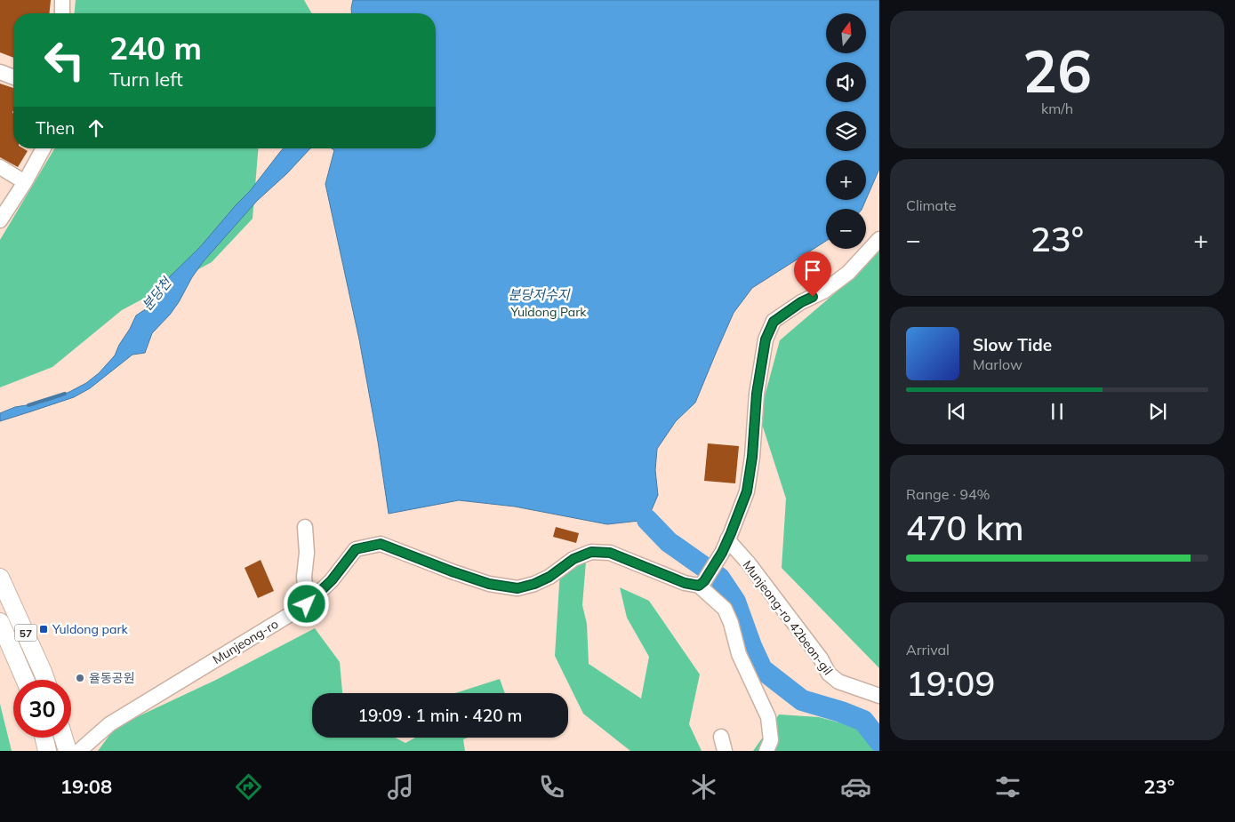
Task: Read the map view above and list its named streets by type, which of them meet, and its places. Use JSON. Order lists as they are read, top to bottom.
{
  "streets": {
    "main road": ["57"],
    "street": ["Munjeong-ro 42beon-gil", "Munjeong-ro"]
  },
  "water": ["분당천", "분당저수지"],
  "parks": ["Yuldong Park"],
  "places": {
    "transit": ["Yuldong park"],
    "other": ["율동공원"]
  },
  "north": "top",
  "page": {
    "tile": [
      ["26", "km/h"],
      "Climate",
      ["Range · 94%", "470 km"],
      ["Arrival", "19:09"]
    ],
    "map_buttons": ["+", "−"],
    "turn": ["240 m", "Turn left"],
    "then": "Then",
    "heat": ["−", "23°", "+"],
    "song": ["Slow Tide", "Marlow"],
    "limit": "30",
    "trip": "19:09 · 1 min · 420 m",
    "tabs": ["19:08", "23°"]
  }
}
